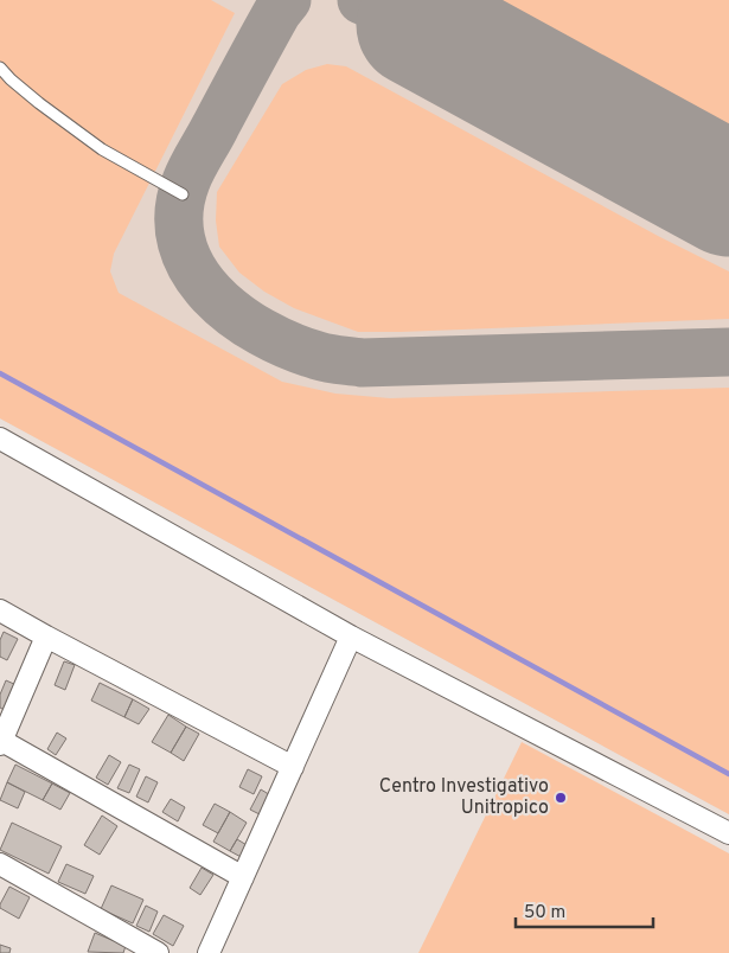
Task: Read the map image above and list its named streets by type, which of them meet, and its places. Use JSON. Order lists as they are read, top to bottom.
{
  "places": ["Centro Investigativo Unitropico"],
  "scale_bar": "50 m"
}
